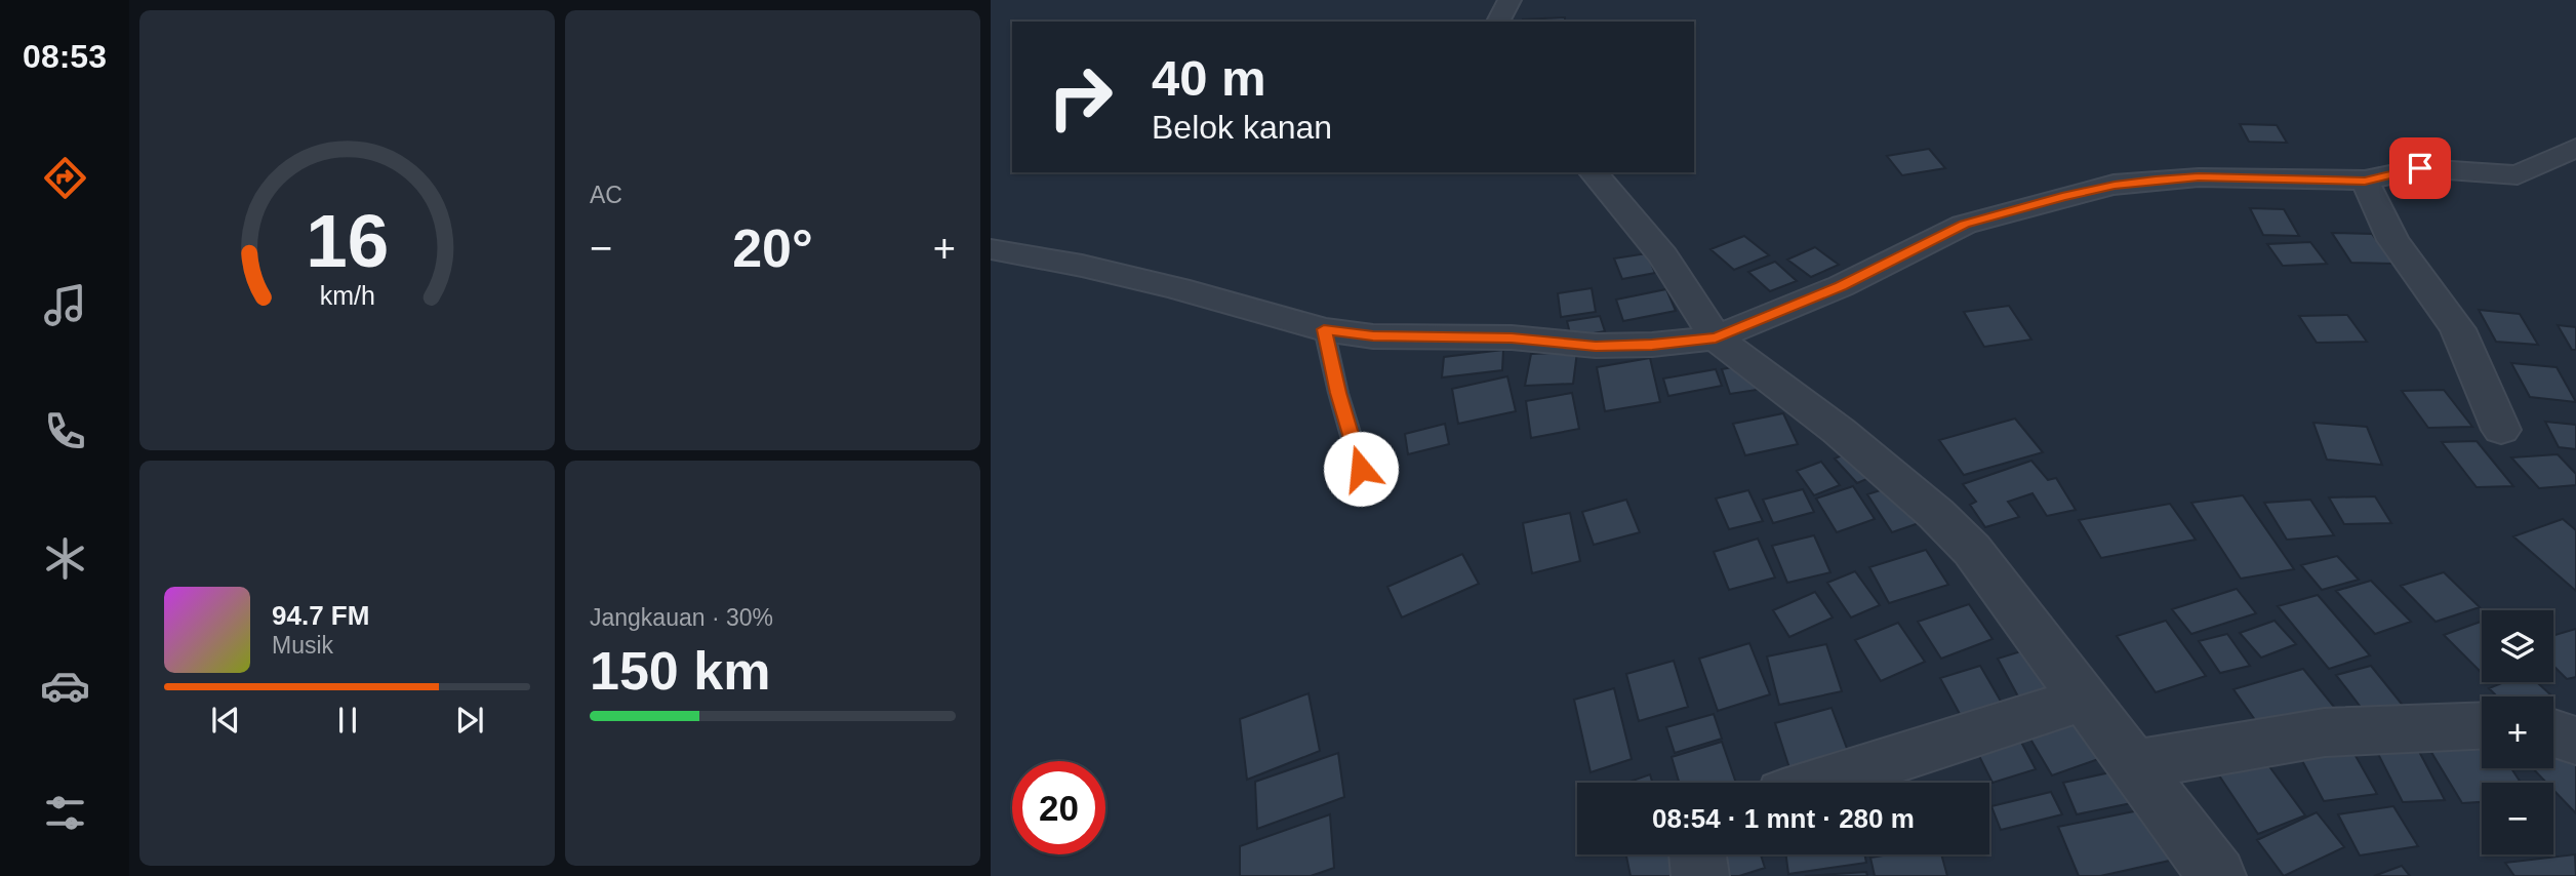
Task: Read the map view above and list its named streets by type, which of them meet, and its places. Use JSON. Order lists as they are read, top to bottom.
{
  "page": {
    "tabs": "08:53",
    "tile": [
      "AC",
      ["Jangkauan · 30%", "150 km"]
    ],
    "turn": ["40 m", "Belok kanan"],
    "heat": ["−", "20°", "+"],
    "song": ["94.7 FM", "Musik"],
    "map_buttons": ["+", "−"],
    "limit": "20",
    "trip": "08:54 · 1 mnt · 280 m",
    "gauge": ["16", "km/h"]
  }
}
